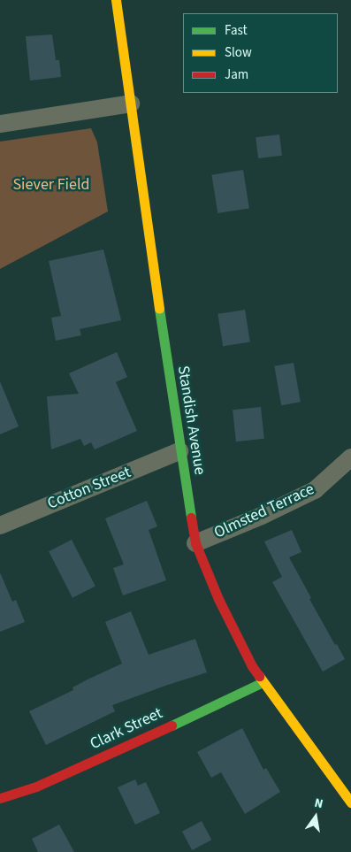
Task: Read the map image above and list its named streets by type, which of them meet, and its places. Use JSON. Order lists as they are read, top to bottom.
{
  "streets": {
    "street": [
      "Standish Avenue",
      "Cotton Street",
      "Olmsted Terrace",
      "Clark Street"
    ]
  },
  "crossings": [
    ["Standish Avenue", "Cotton Street"],
    ["Standish Avenue", "Olmsted Terrace"],
    ["Standish Avenue", "Clark Street"]
  ],
  "parks": ["Siever Field"],
  "legend": ["Fast", "Slow", "Jam"],
  "north": "top"
}
